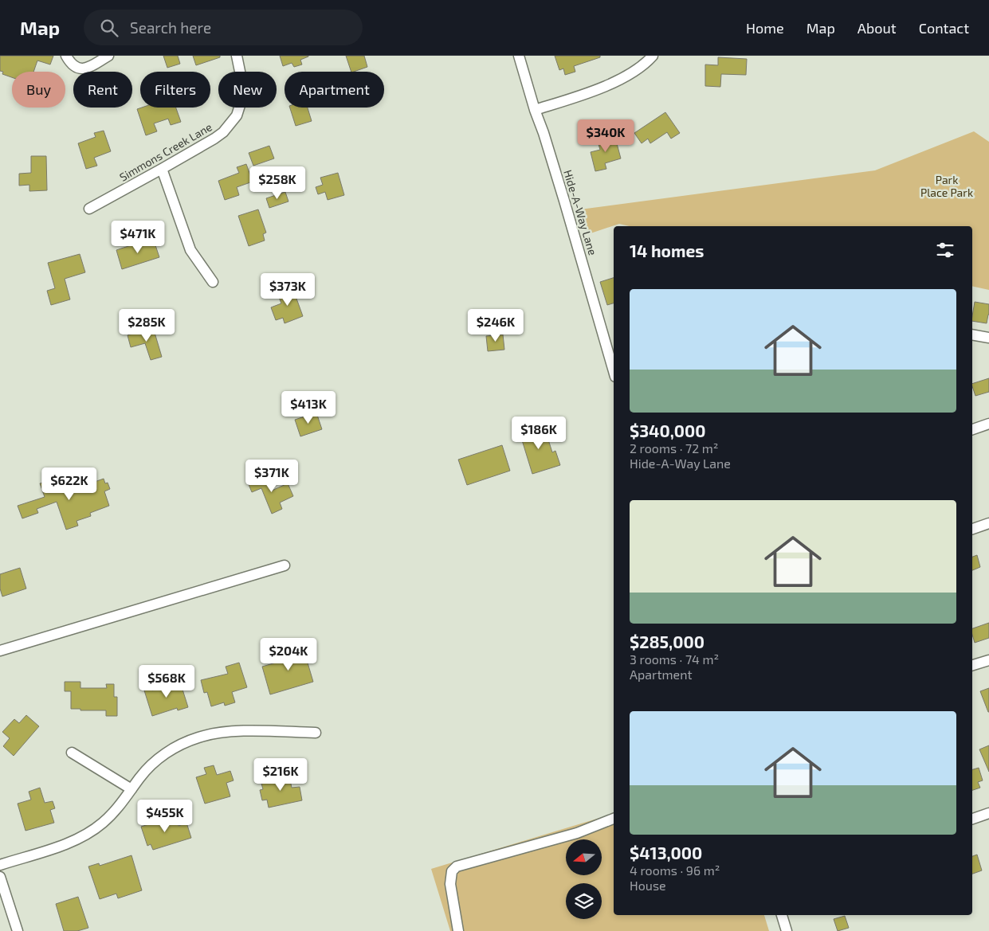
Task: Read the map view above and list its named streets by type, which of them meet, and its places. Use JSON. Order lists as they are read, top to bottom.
{
  "streets": {
    "street": ["Simmons Creek Lane", "Hide-A-Way Lane"]
  },
  "parks": ["Park Place Park"],
  "north": "left",
  "page": {
    "header": "Map",
    "search": "Search here",
    "nav": [
      "Home",
      "Map",
      "About",
      "Contact"
    ],
    "chip": [
      "Buy",
      "Rent",
      "Filters",
      "New",
      "Apartment"
    ],
    "price": [
      "$340K",
      "$258K",
      "$471K",
      "$373K",
      "$285K",
      "$246K",
      "$413K",
      "$186K",
      "$371K",
      "$622K",
      "$204K",
      "$568K",
      "$216K",
      "$455K"
    ],
    "heading": "14 homes",
    "list": [
      {
        "name": "$340,000",
        "note": "2 rooms · 72 m² · Hide-A-Way Lane"
      },
      {
        "name": "$285,000",
        "note": "3 rooms · 74 m² · Apartment"
      },
      {
        "name": "$413,000",
        "note": "4 rooms · 96 m² · House"
      }
    ]
  }
}
